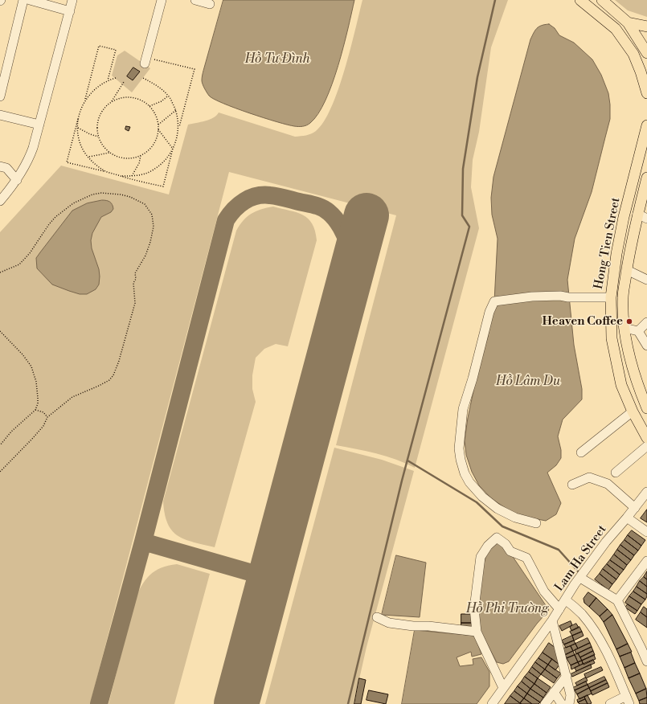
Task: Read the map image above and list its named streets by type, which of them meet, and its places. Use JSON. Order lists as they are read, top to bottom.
{
  "streets": {
    "main road": ["Hong Tien Street"],
    "street": ["Lam Ha Street"]
  },
  "water": ["Hồ Tư Đình", "Hồ Lâm Du", "Hồ Phi Trường"],
  "places": ["Heaven Coffee"]
}
